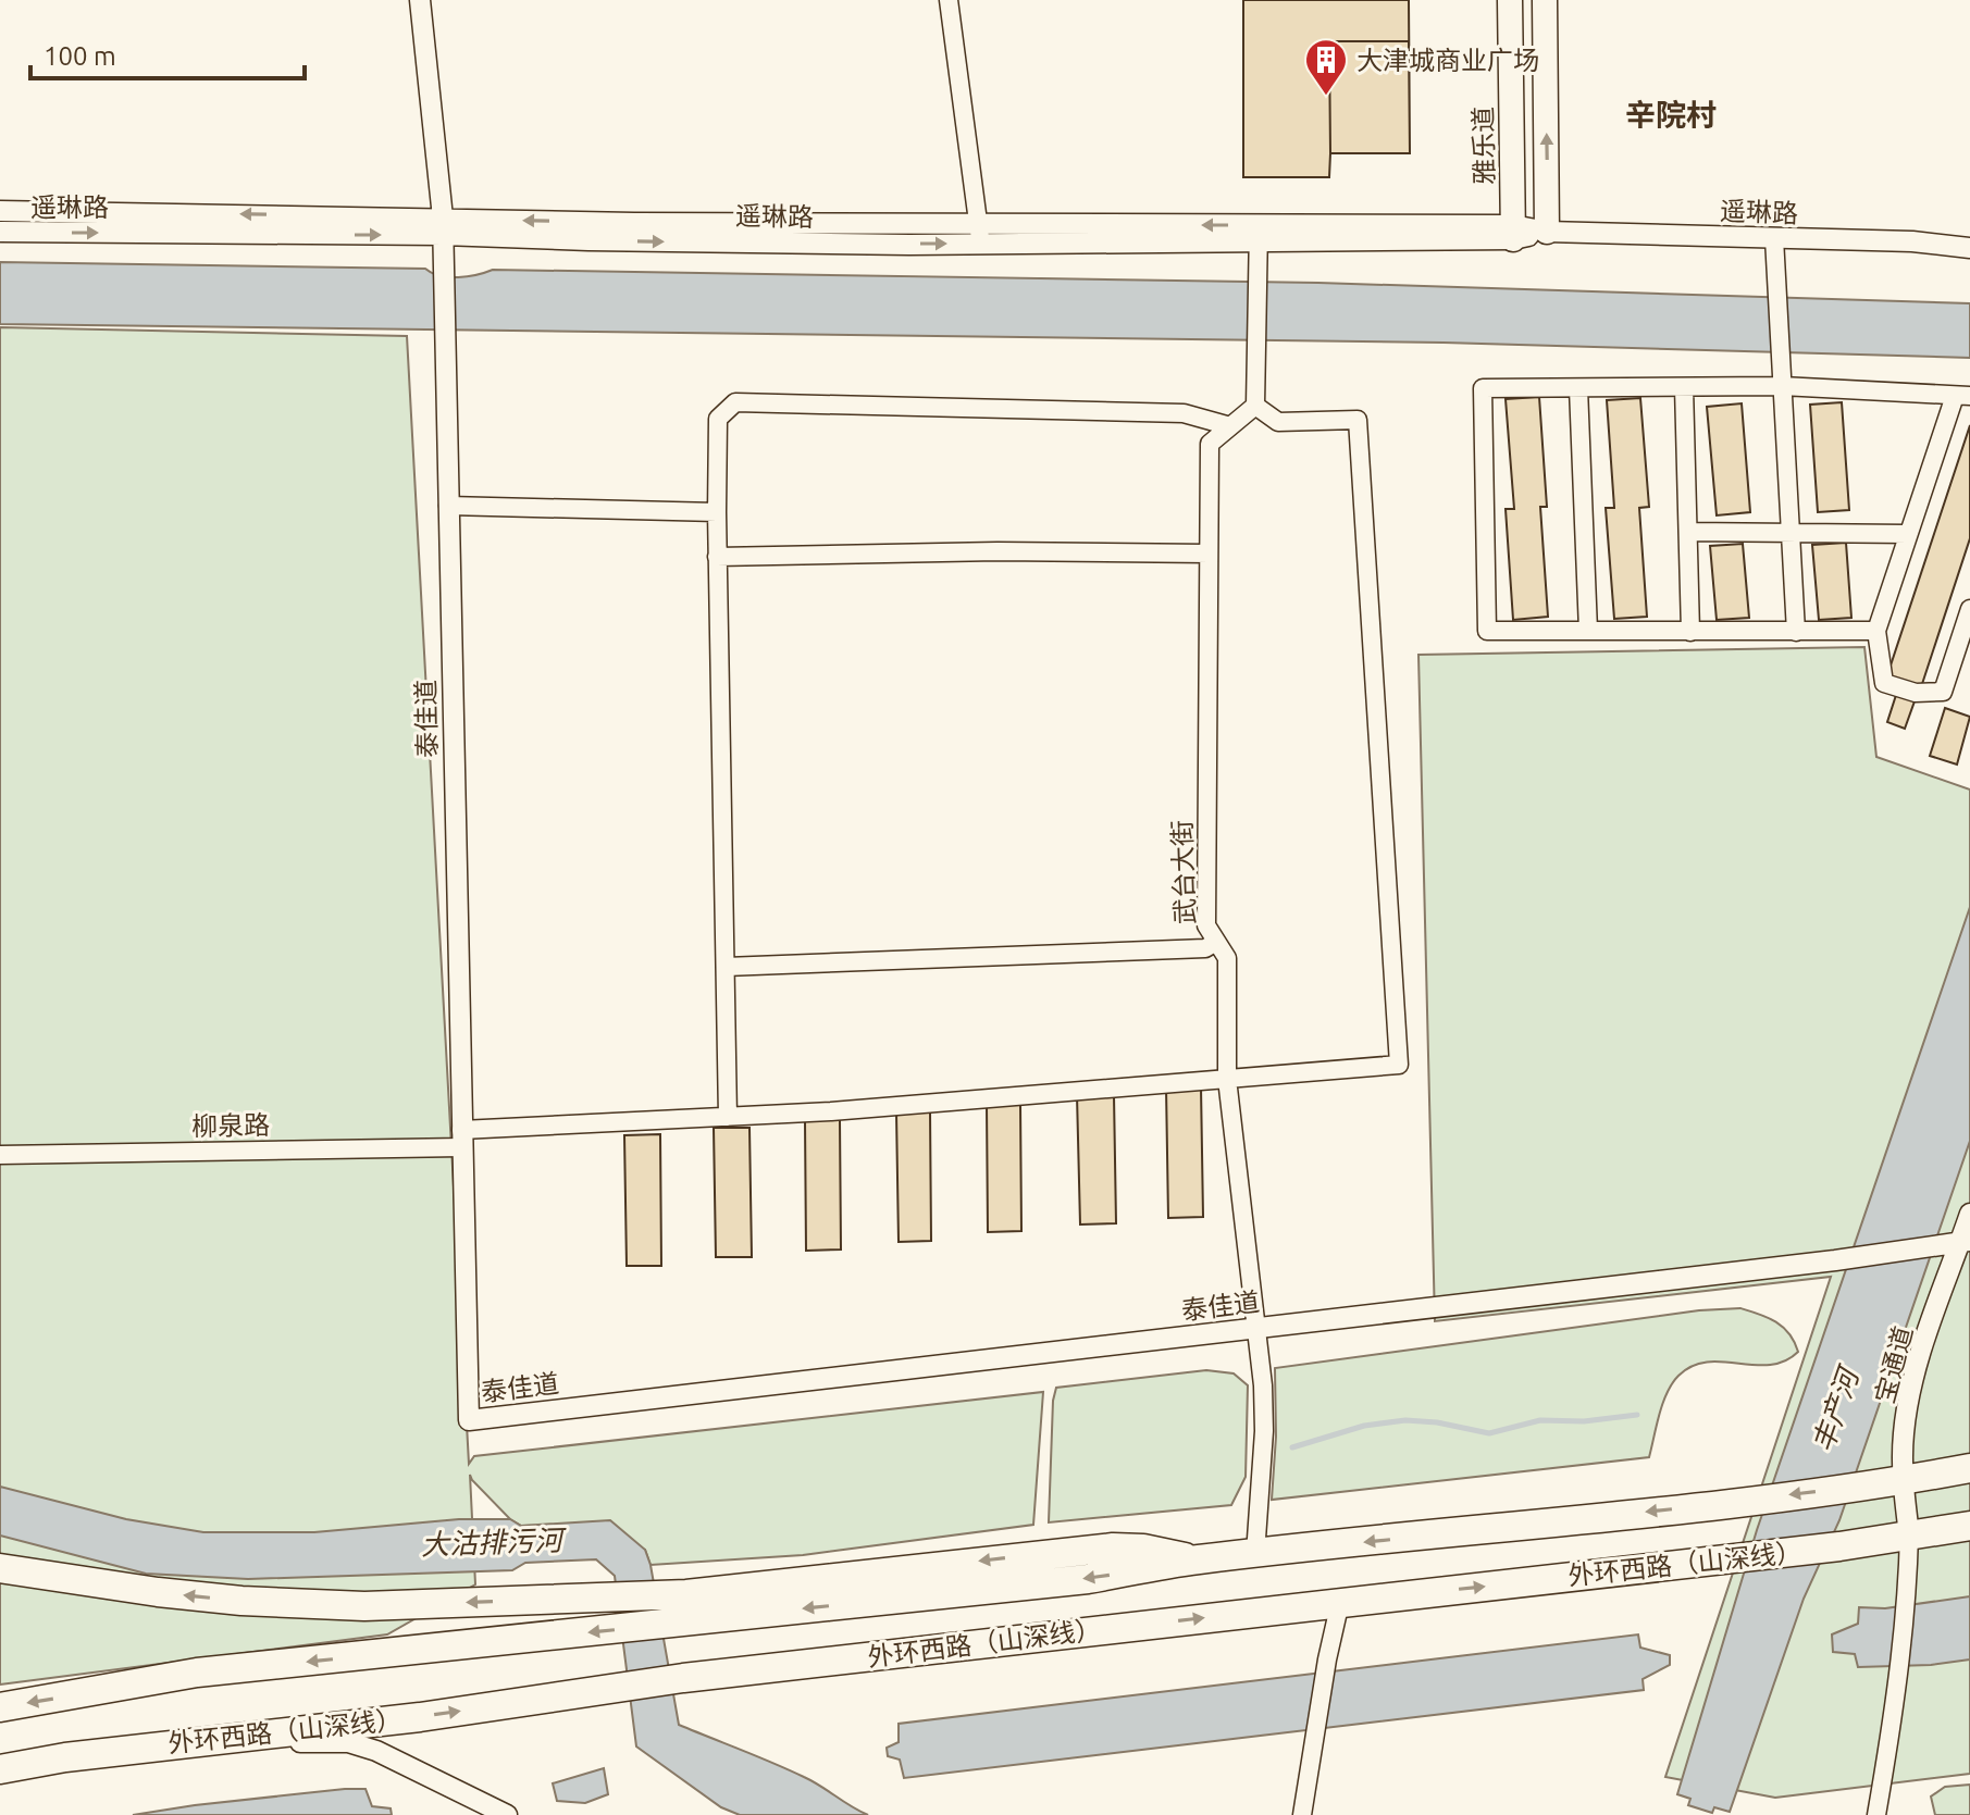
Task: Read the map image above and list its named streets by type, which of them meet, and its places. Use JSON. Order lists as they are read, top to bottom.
{
  "streets": {
    "highway": ["外环西路（山深线）"],
    "main road": ["雅乐道"],
    "street": [
      "遥琳路",
      "泰佳道",
      "武台大街",
      "柳泉路",
      "宝通道"
    ]
  },
  "crossings": [
    ["雅乐道", "遥琳路"],
    ["遥琳路", "泰佳道"],
    ["泰佳道", "武台大街"],
    ["泰佳道", "柳泉路"],
    ["泰佳道", "宝通道"],
    ["武台大街", "柳泉路"],
    ["武台大街", "外环西路（山深线）"],
    ["宝通道", "外环西路（山深线）"]
  ],
  "districts": ["辛院村"],
  "water": ["丰产河", "大沽排污河"],
  "places": {
    "building": ["大津城商业广场"]
  },
  "scale_bar": "100 m"
}
